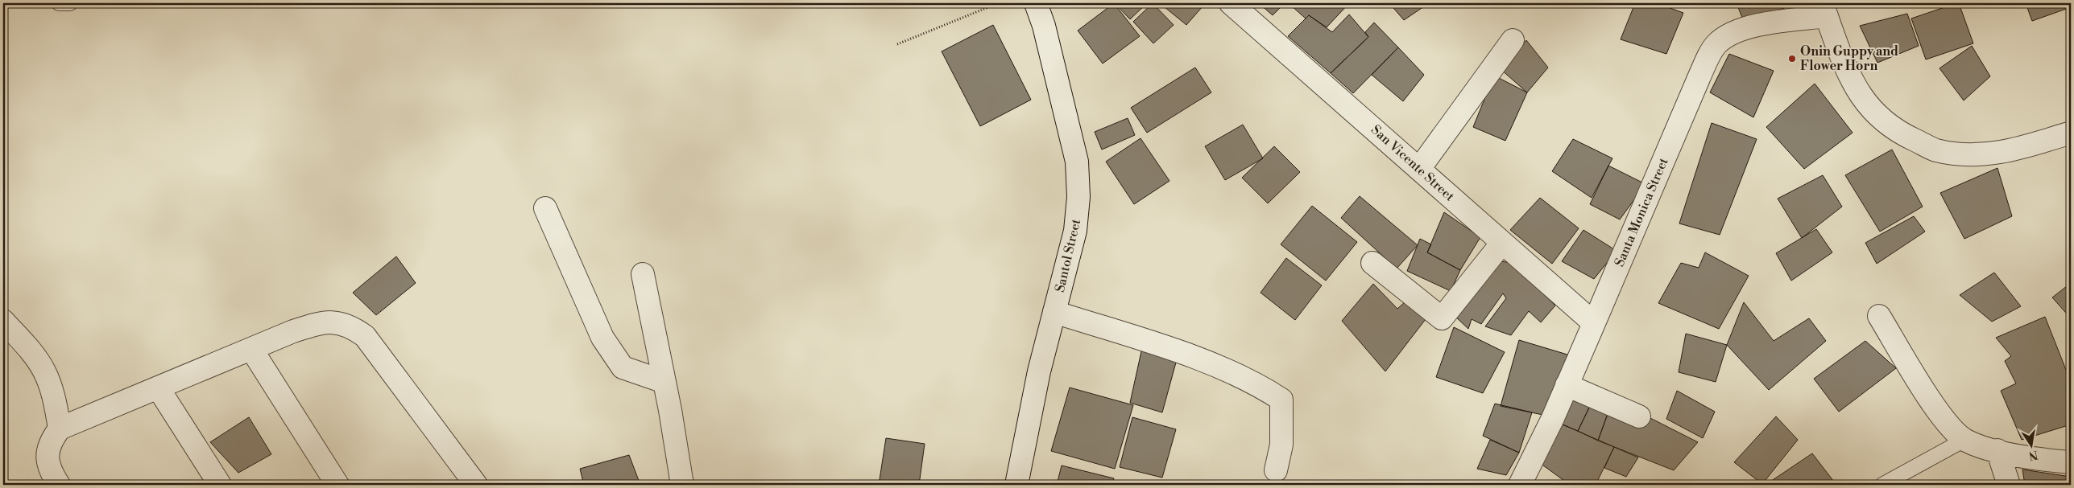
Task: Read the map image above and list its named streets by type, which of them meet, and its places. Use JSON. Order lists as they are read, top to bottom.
{
  "streets": {
    "street": ["San Vicente Street", "Santa Monica Street", "Santol Street"]
  },
  "crossings": [
    ["San Vicente Street", "Santa Monica Street"]
  ],
  "places": ["Onin Guppy and Flower Horn"],
  "north": "bottom"
}
